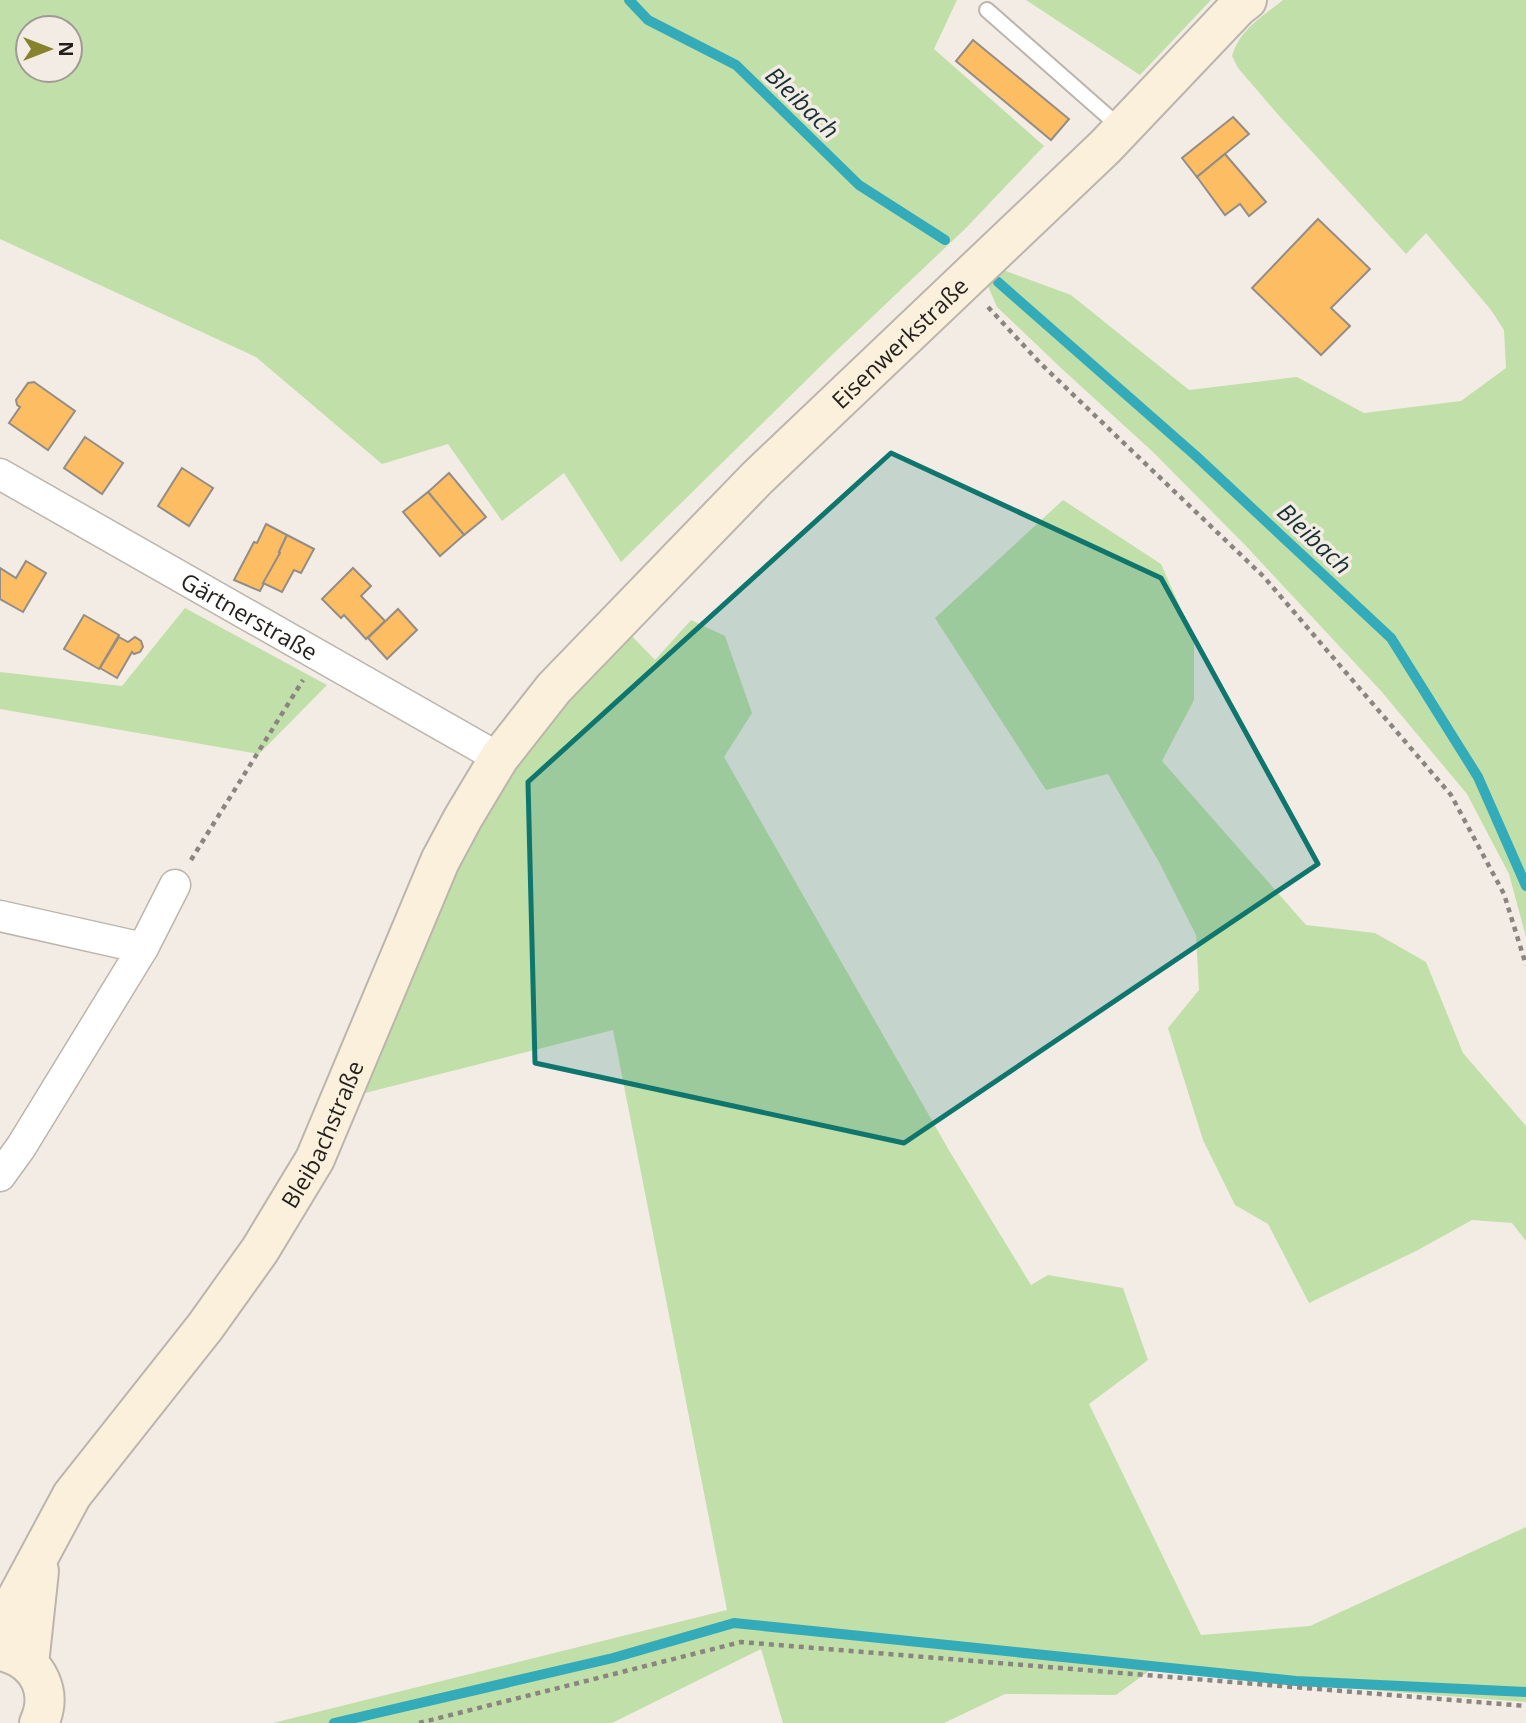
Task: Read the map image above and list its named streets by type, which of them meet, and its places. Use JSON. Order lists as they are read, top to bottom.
{
  "streets": {
    "main road": ["Eisenwerkstraße", "Bleibachstraße"],
    "street": ["Gärtnerstraße"]
  },
  "crossings": [
    ["Eisenwerkstraße", "Bleibachstraße"],
    ["Gärtnerstraße", "Bleibachstraße"]
  ],
  "water": ["Bleibach"],
  "north": "right"
}
